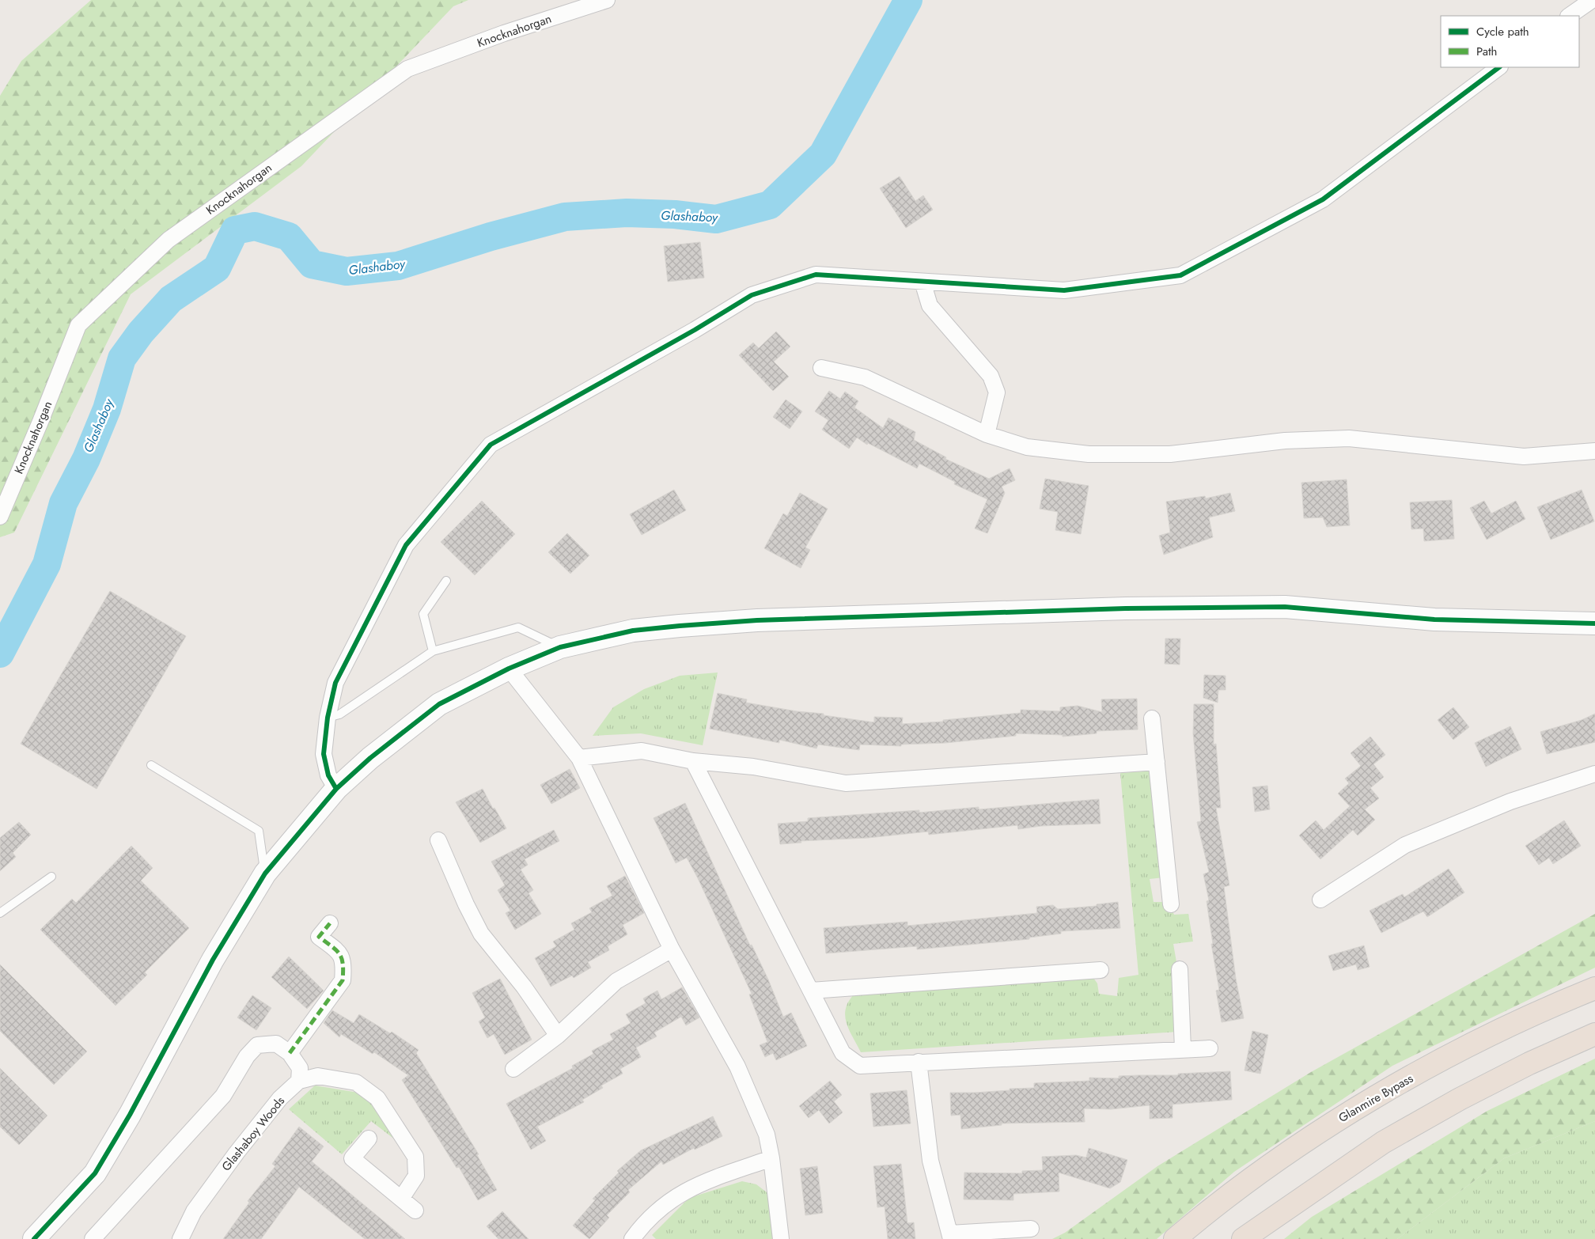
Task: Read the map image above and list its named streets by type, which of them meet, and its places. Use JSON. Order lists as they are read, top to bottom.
{
  "streets": {
    "highway": ["Glanmire Bypass"],
    "street": ["Knocknahorgan", "Glashaboy Woods"]
  },
  "water": ["Glashaboy"],
  "legend": ["Cycle path", "Path"]
}
